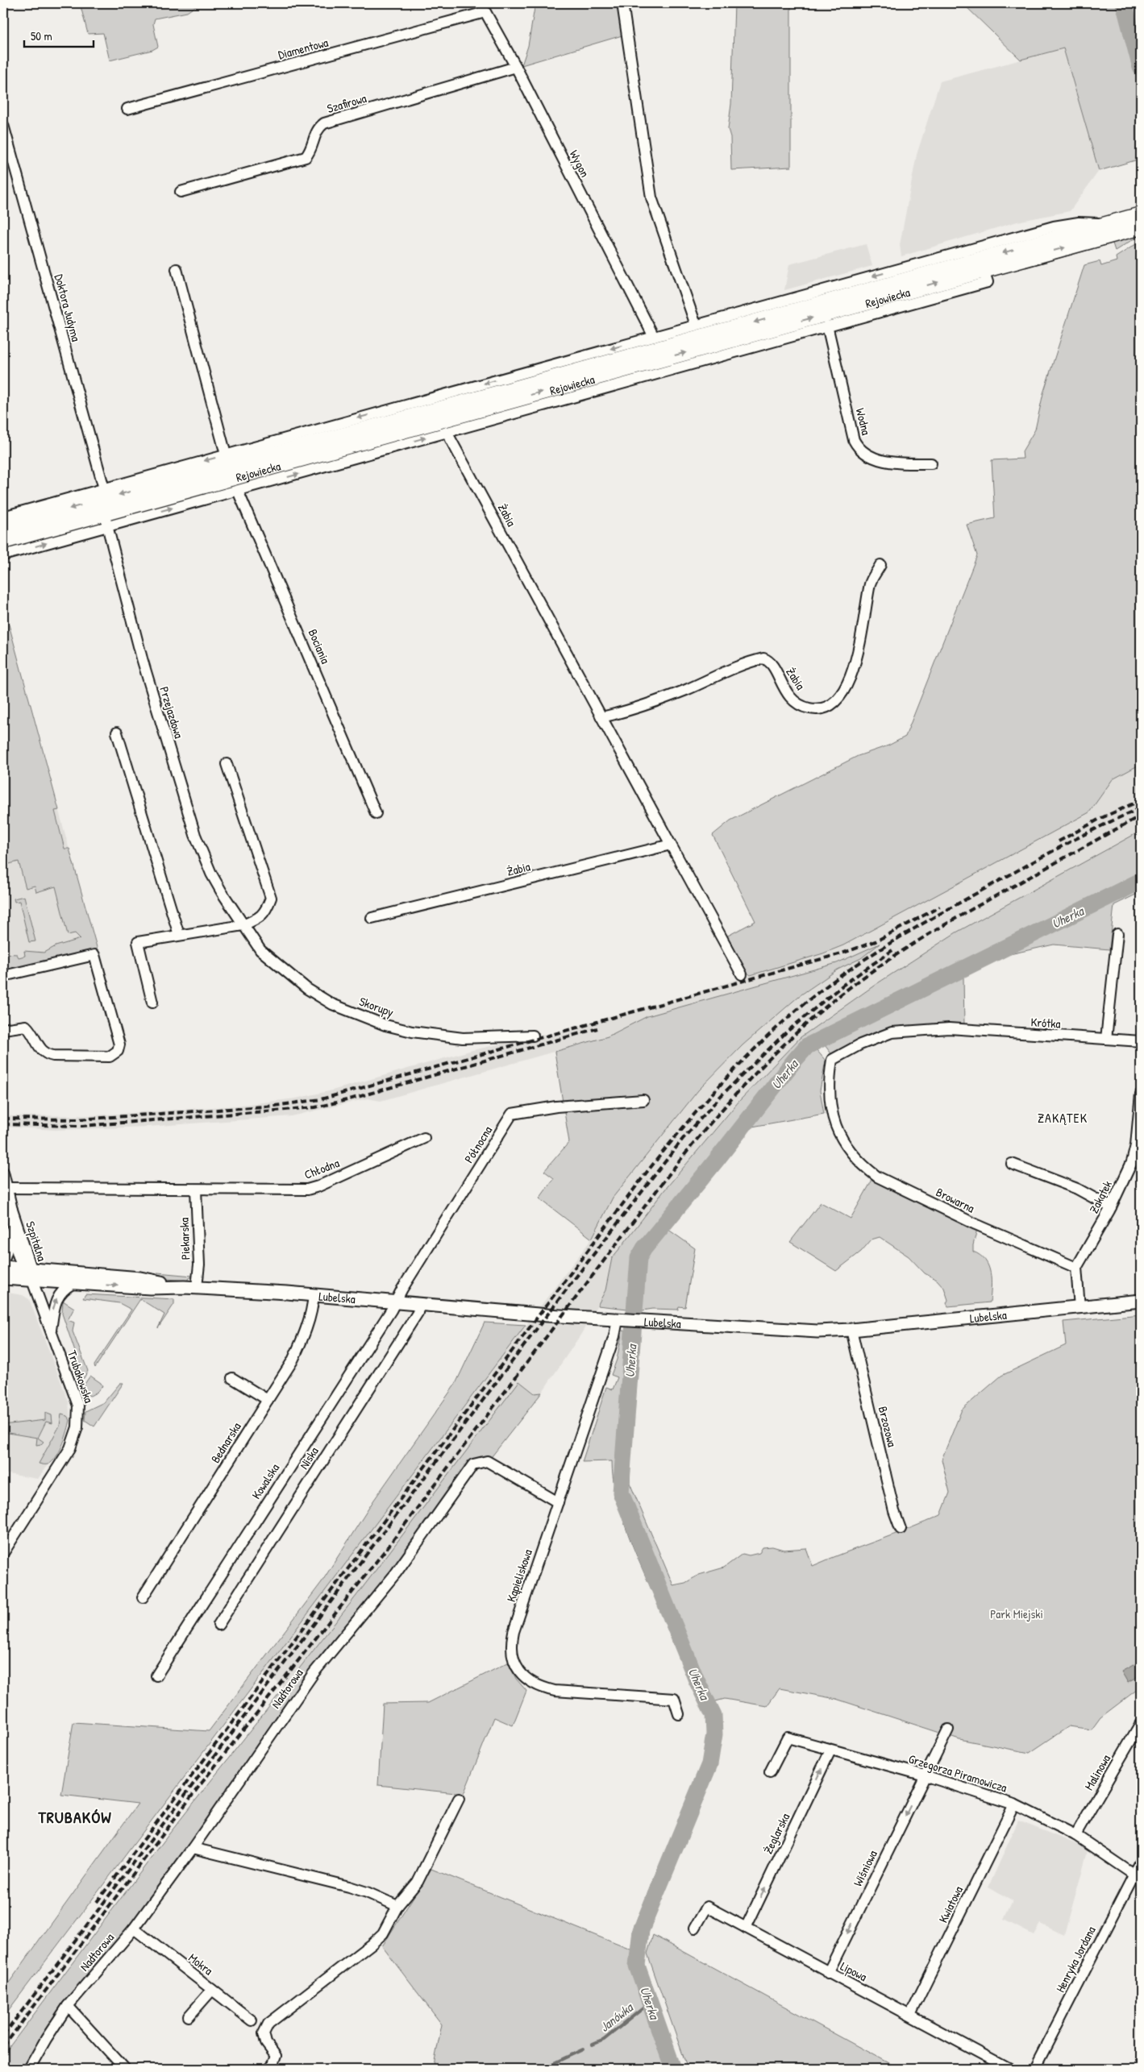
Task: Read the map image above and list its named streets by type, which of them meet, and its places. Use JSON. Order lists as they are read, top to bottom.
{
  "streets": {
    "highway": ["Rejowiecka"],
    "main road": ["Lubelska"],
    "street": [
      "Diamentowa",
      "Szafirowa",
      "Wygon",
      "Doktora Judyma",
      "Wodna",
      "Żabia",
      "Bociania",
      "Przejazdowa",
      "Skorupy",
      "Krótka",
      "Północna",
      "Chłodna",
      "Zakątek",
      "Browarna",
      "Piekarska",
      "Szpitalna",
      "Trubakowska",
      "Brzozowa",
      "Bednarska",
      "Niska",
      "Kowalska",
      "Kąpieliskowa",
      "Nadtorowa",
      "Malinowa",
      "Grzegorza Piramowicza",
      "Żeglarska",
      "Wiśniowa",
      "Kwiatowa",
      "Henryka Jordana",
      "Mokra",
      "Lipowa"
    ]
  },
  "crossings": [
    ["Diamentowa", "Wygon"],
    ["Szafirowa", "Wygon"],
    ["Rejowiecka", "Doktora Judyma"],
    ["Rejowiecka", "Przejazdowa"],
    ["Doktora Judyma", "Przejazdowa"],
    ["Przejazdowa", "Skorupy"],
    ["Krótka", "Browarna"],
    ["Północna", "Lubelska"],
    ["Północna", "Kowalska"],
    ["Chłodna", "Piekarska"],
    ["Chłodna", "Szpitalna"],
    ["Zakątek", "Browarna"],
    ["Piekarska", "Lubelska"],
    ["Szpitalna", "Lubelska"],
    ["Szpitalna", "Trubakowska"],
    ["Lubelska", "Trubakowska"],
    ["Lubelska", "Brzozowa"],
    ["Lubelska", "Bednarska"],
    ["Lubelska", "Niska"],
    ["Lubelska", "Kowalska"],
    ["Lubelska", "Kąpieliskowa"],
    ["Kąpieliskowa", "Nadtorowa"],
    ["Nadtorowa", "Mokra"],
    ["Malinowa", "Grzegorza Piramowicza"],
    ["Grzegorza Piramowicza", "Żeglarska"],
    ["Grzegorza Piramowicza", "Wiśniowa"],
    ["Grzegorza Piramowicza", "Kwiatowa"],
    ["Grzegorza Piramowicza", "Henryka Jordana"],
    ["Żeglarska", "Lipowa"],
    ["Wiśniowa", "Lipowa"],
    ["Kwiatowa", "Lipowa"]
  ],
  "one_way": ["Żeglarska", "Wiśniowa"],
  "districts": ["ZAKĄTEK", "TRUBAKÓW"],
  "water": ["Uherka", "Janówka"],
  "parks": ["Park Miejski"],
  "scale_bar": "50 m"
}
